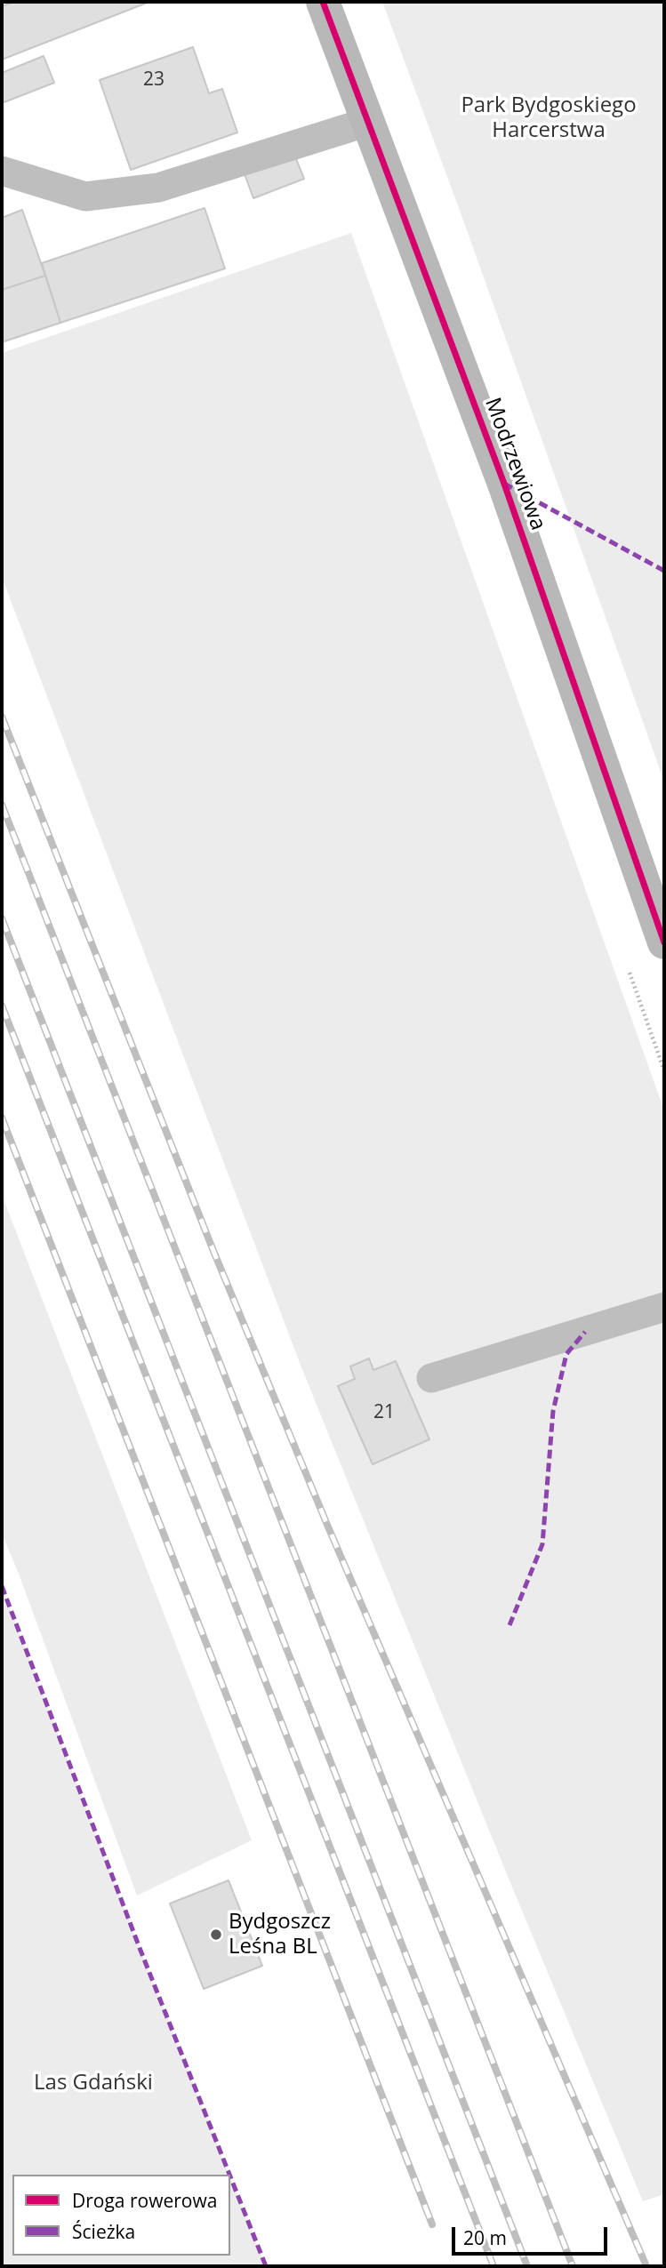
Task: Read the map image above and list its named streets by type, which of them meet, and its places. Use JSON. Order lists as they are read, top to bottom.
{
  "streets": {
    "street": ["Modrzewiowa"]
  },
  "parks": ["Park Bydgoskiego Harcerstwa", "Las Gdański"],
  "places": ["Bydgoszcz Leśna BL"],
  "house_numbers": ["23", "21"],
  "legend": ["Droga rowerowa", "Ścieżka"],
  "scale_bar": "20 m"
}
